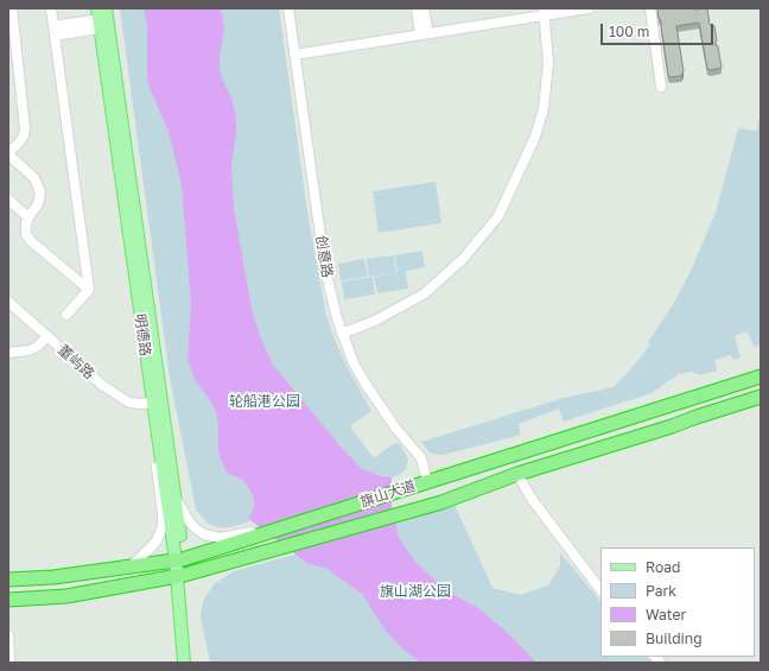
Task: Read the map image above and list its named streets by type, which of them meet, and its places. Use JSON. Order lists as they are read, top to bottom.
{
  "streets": {
    "highway": ["旗山大道"],
    "main road": ["明德路"],
    "street": ["创意路", "董屿路"]
  },
  "crossings": [
    ["创意路", "旗山大道"],
    ["明德路", "董屿路"],
    ["明德路", "旗山大道"]
  ],
  "parks": ["轮船港公园", "旗山湖公园"],
  "legend": [
    "Road",
    "Park",
    "Water",
    "Building"
  ],
  "scale_bar": "100 m"
}
